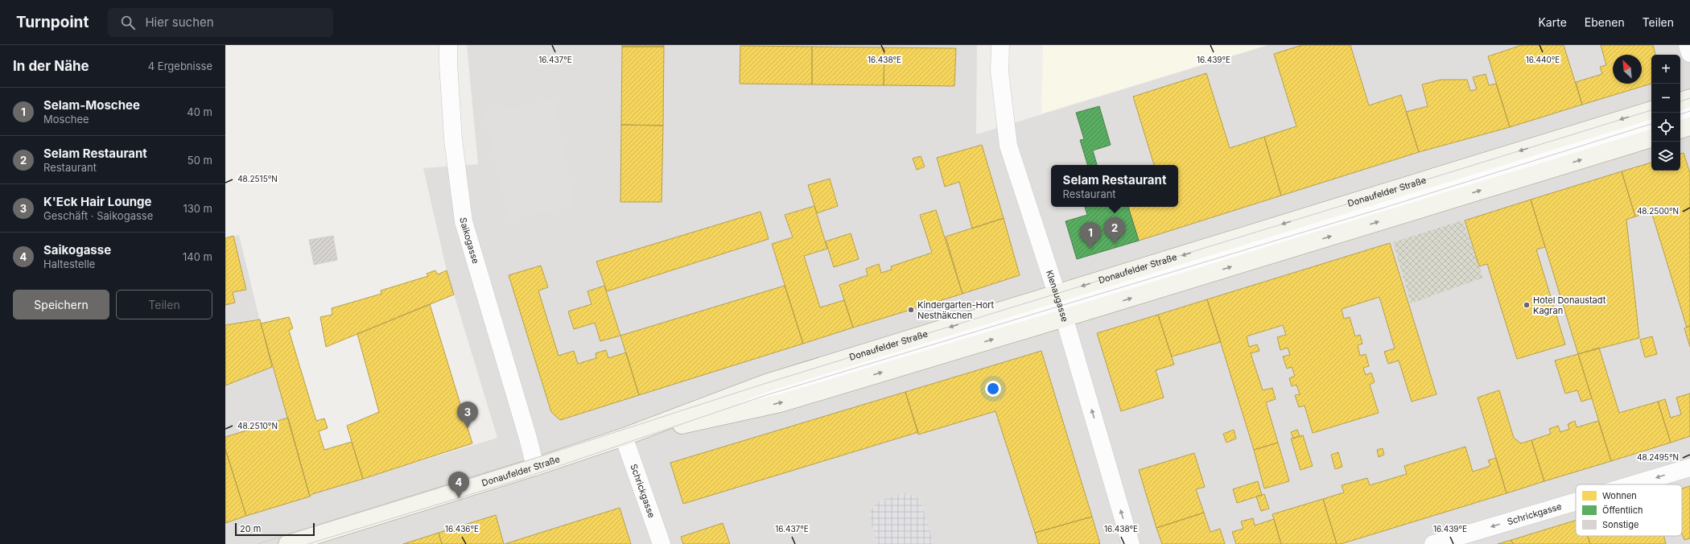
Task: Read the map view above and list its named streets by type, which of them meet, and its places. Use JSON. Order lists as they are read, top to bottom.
{
  "streets": {
    "main road": ["Donaufelder Straße"],
    "street": ["Saikogasse", "Klenaugasse", "Schrickgasse"]
  },
  "crossings": [
    ["Donaufelder Straße", "Saikogasse"],
    ["Donaufelder Straße", "Klenaugasse"],
    ["Donaufelder Straße", "Schrickgasse"]
  ],
  "one_way": ["Klenaugasse", "Schrickgasse"],
  "places": ["Hotel Donaustadt Kagran", "Kindergarten-Hort Nesthäkchen"],
  "legend": ["Wohnen", "Öffentlich", "Sonstige"],
  "scale_bar": "20 m",
  "north": "top left",
  "page": {
    "header": "Turnpoint",
    "search": "Hier suchen",
    "nav": ["Karte", "Ebenen", "Teilen"],
    "heading": ["In der Nähe", "4 Ergebnisse"],
    "map_buttons": ["+", "−"],
    "list": [
      {
        "mark": "1",
        "name": "Selam-Moschee",
        "note": "Moschee",
        "value": "40 m"
      },
      {
        "mark": "2",
        "name": "Selam Restaurant",
        "note": "Restaurant",
        "value": "50 m"
      },
      {
        "mark": "3",
        "name": "K'Eck Hair Lounge",
        "note": "Geschäft · Saikogasse",
        "value": "130 m"
      },
      {
        "mark": "4",
        "name": "Saikogasse",
        "note": "Haltestelle",
        "value": "140 m"
      }
    ],
    "popup": ["Selam Restaurant", "Restaurant"],
    "pins": [
      "2",
      "1",
      "3",
      "4"
    ],
    "buttons": ["Speichern", "Teilen"],
    "scale": "20 m"
  },
  "coordinates": [
    "16.437°E",
    "16.438°E",
    "16.439°E",
    "16.440°E",
    "48.2515°N",
    "48.2500°N",
    "48.2510°N",
    "48.2495°N",
    "16.436°E"
  ]
}
